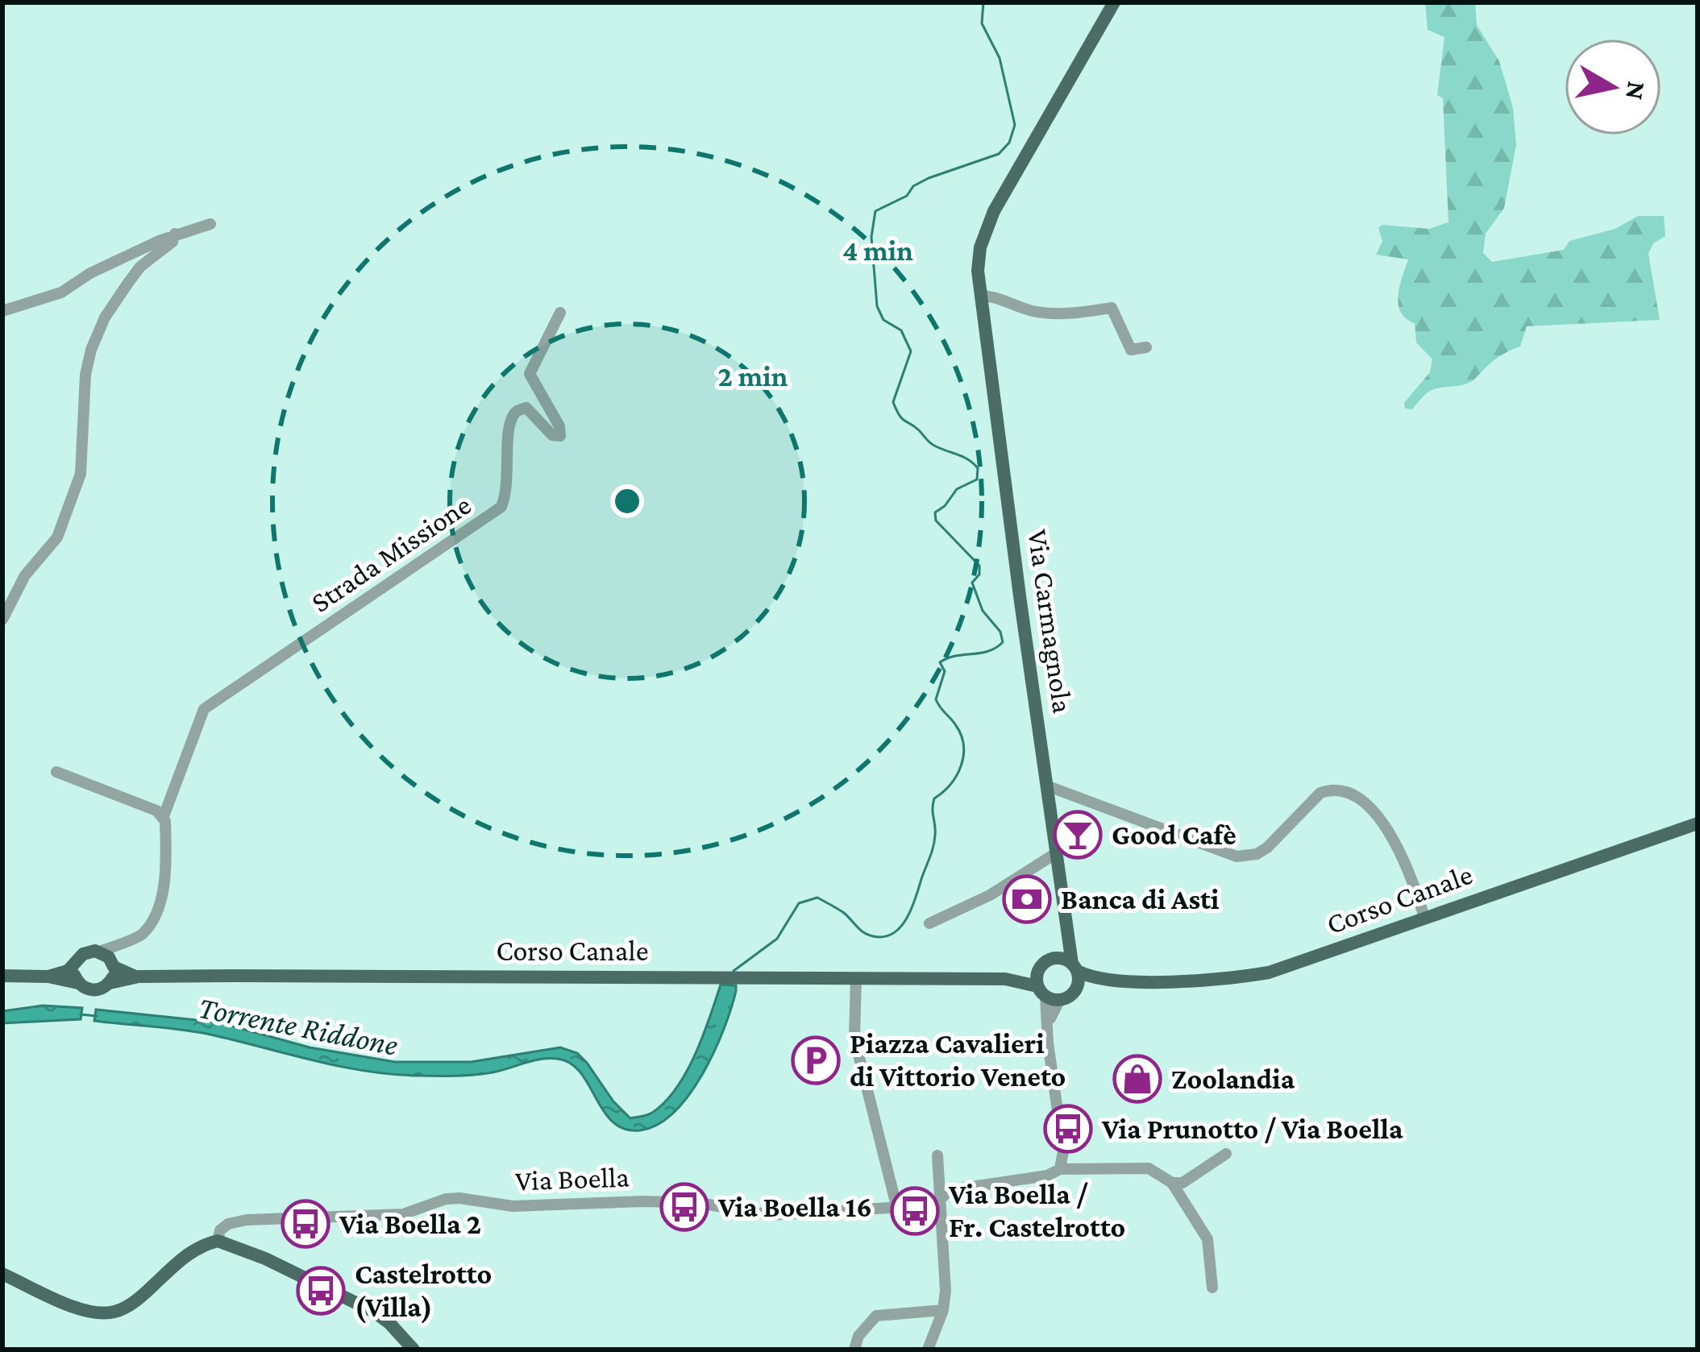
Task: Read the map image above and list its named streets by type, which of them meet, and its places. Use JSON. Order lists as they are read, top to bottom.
{
  "streets": {
    "main road": ["Via Carmagnola", "Corso Canale"],
    "street": ["Strada Missione", "Via Boella"]
  },
  "crossings": [
    ["Strada Missione", "Corso Canale"],
    ["Via Carmagnola", "Corso Canale"]
  ],
  "water": ["Torrente Riddone"],
  "places": {
    "bar": ["Good Cafè"],
    "bank": ["Banca di Asti"],
    "parking": ["Piazza Cavalieri di Vittorio Veneto"],
    "shop": ["Zoolandia"],
    "bus stop": [
      "Via Prunotto / Via Boella",
      "Via Boella 16",
      "Via Boella / Fr. Castelrotto",
      "Via Boella 2",
      "Castelrotto (Villa)"
    ]
  },
  "north": "right",
  "rings": ["4 min", "2 min"]
}
